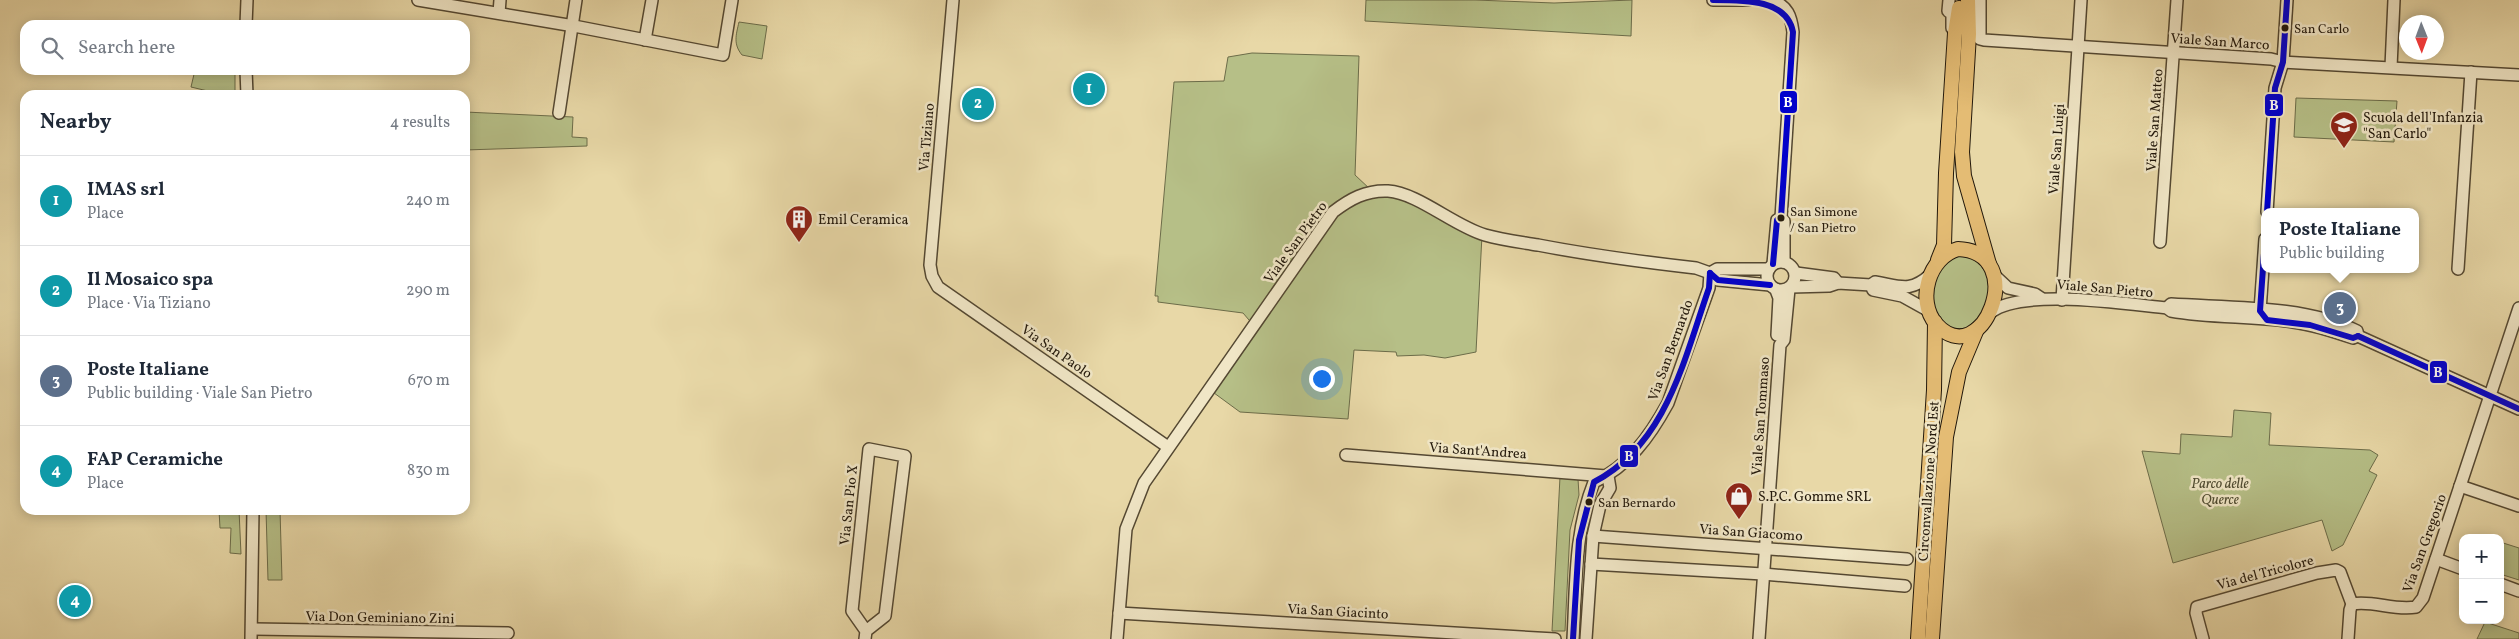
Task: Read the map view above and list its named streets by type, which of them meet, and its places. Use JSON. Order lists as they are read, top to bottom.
{
  "streets": {
    "main road": ["Circonvallazione Nord Est"],
    "street": [
      "Viale San Marco",
      "Viale San Matteo",
      "Via Tiziano",
      "Viale San Luigi",
      "Viale San Pietro",
      "Via San Bernardo",
      "Via San Paolo",
      "Viale San Tommaso",
      "Via Sant'Andrea",
      "Via San Pio X",
      "Via San Giacomo",
      "Via San Gregorio",
      "Via del Tricolore",
      "Via San Giacinto",
      "Via Don Geminiano Zini"
    ]
  },
  "crossings": [
    ["Viale San Marco", "Viale San Matteo"],
    ["Viale San Marco", "Viale San Luigi"],
    ["Via Tiziano", "Via San Paolo"],
    ["Viale San Luigi", "Viale San Pietro"],
    ["Viale San Pietro", "Via San Bernardo"],
    ["Viale San Pietro", "Via San Paolo"],
    ["Viale San Pietro", "Viale San Tommaso"],
    ["Viale San Pietro", "Via San Gregorio"],
    ["Viale San Pietro", "Via San Giacinto"],
    ["Via San Bernardo", "Via Sant'Andrea"],
    ["Viale San Tommaso", "Via San Giacomo"],
    ["Via San Gregorio", "Via del Tricolore"]
  ],
  "parks": ["Parco delle Querce"],
  "places": {
    "other": ["San Carlo", "San Simone / San Pietro", "San Bernardo"],
    "school or university": ["Scuola dell'Infanzia \"San Carlo\""],
    "building": ["Emil Ceramica"],
    "shop": ["S.P.C. Gomme SRL"]
  },
  "lines": ["transit line B"],
  "north": "bottom",
  "page": {
    "search": "Search here",
    "pins": [
      "1",
      "2",
      "3",
      "4"
    ],
    "heading": ["Nearby", "4 results"],
    "list": [
      {
        "mark": "1",
        "name": "IMAS srl",
        "note": "Place",
        "value": "240 m"
      },
      {
        "mark": "2",
        "name": "Il Mosaico spa",
        "note": "Place · Via Tiziano",
        "value": "290 m"
      },
      {
        "mark": "3",
        "name": "Poste Italiane",
        "note": "Public building · Viale San Pietro",
        "value": "670 m"
      },
      {
        "mark": "4",
        "name": "FAP Ceramiche",
        "note": "Place",
        "value": "830 m"
      }
    ],
    "popup": ["Poste Italiane", "Public building"],
    "map_buttons": ["+", "−"]
  }
}
